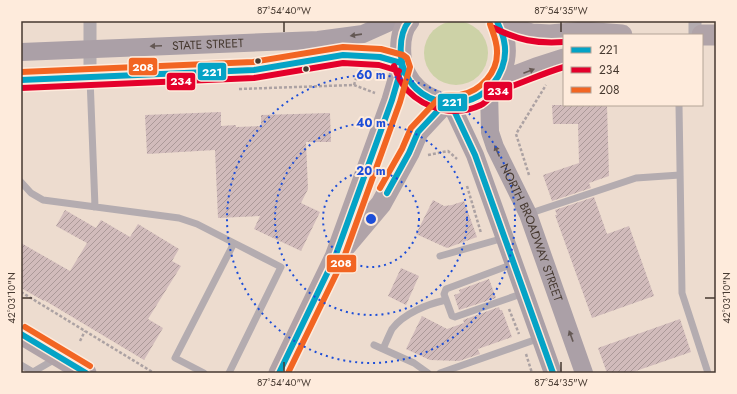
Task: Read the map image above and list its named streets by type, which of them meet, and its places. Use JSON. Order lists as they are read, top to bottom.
{
  "streets": {
    "street": ["STATE STREET", "NORTH BROADWAY STREET"]
  },
  "lines": ["transit line 221", "transit line 208", "transit line 234"],
  "legend": ["221", "234", "208"],
  "coordinates": ["87°54'40\"W", "87°54'35\"W", "42°03'10\"N"],
  "rings": ["60 m", "40 m", "20 m"]
}
